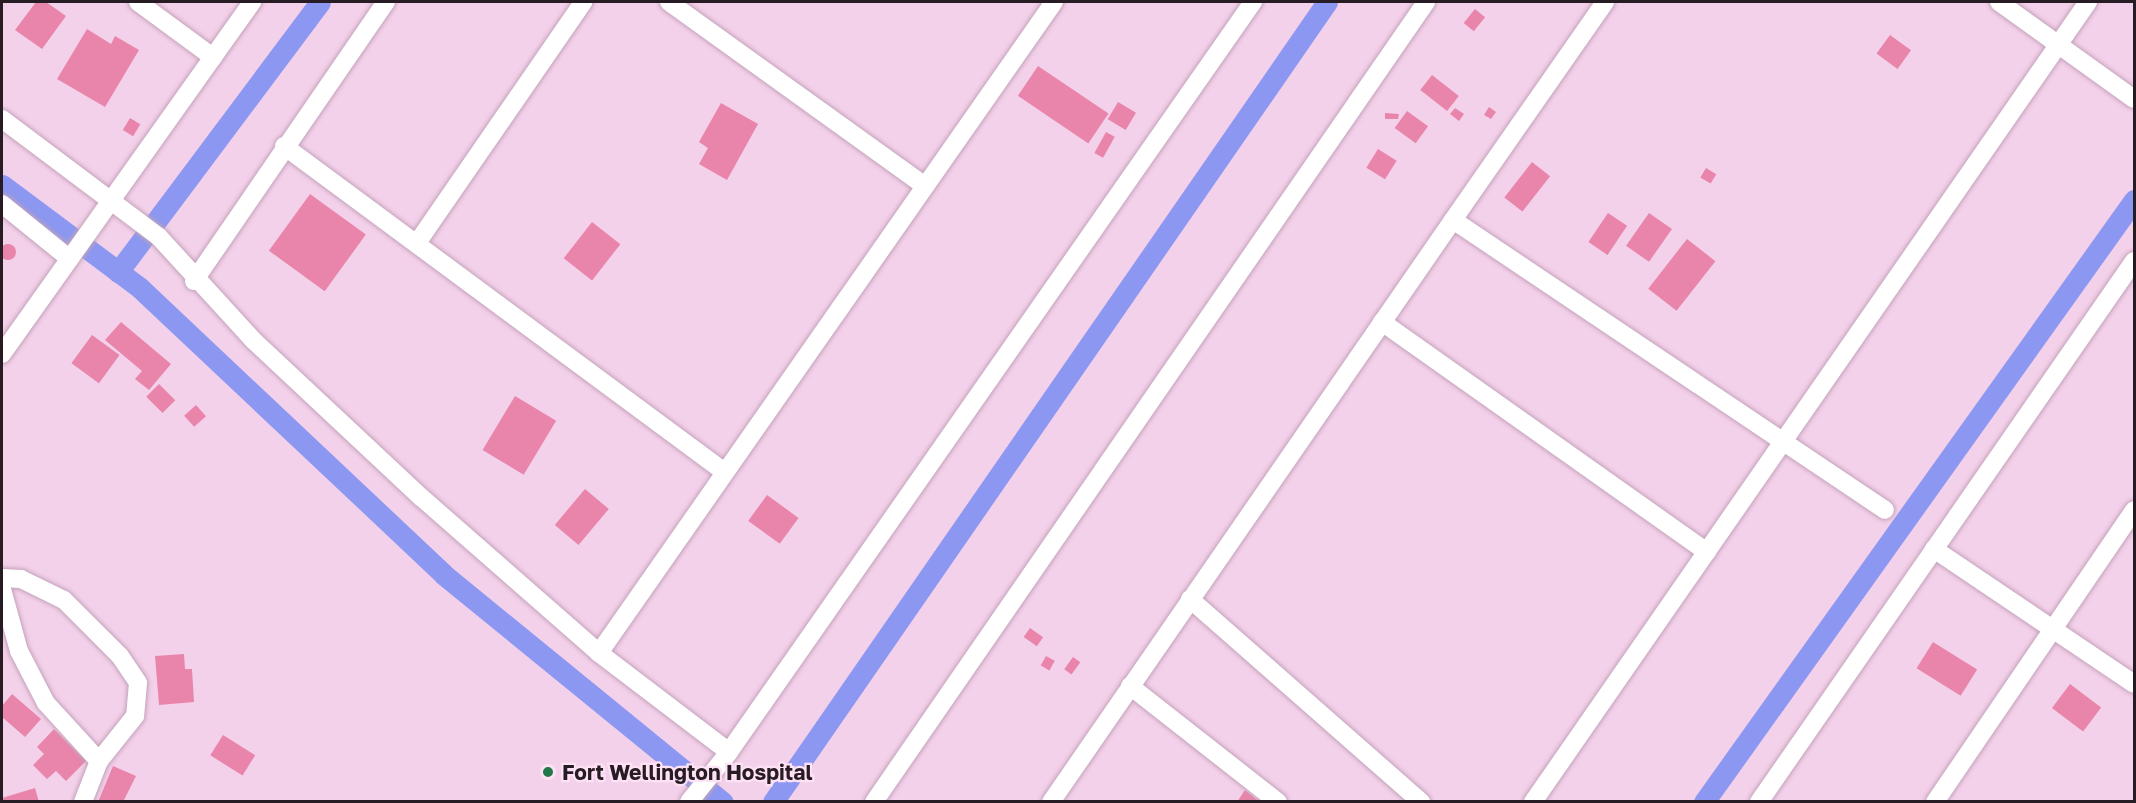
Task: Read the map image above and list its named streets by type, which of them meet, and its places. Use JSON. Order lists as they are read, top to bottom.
{
  "places": ["Fort Wellington Hospital"]
}
